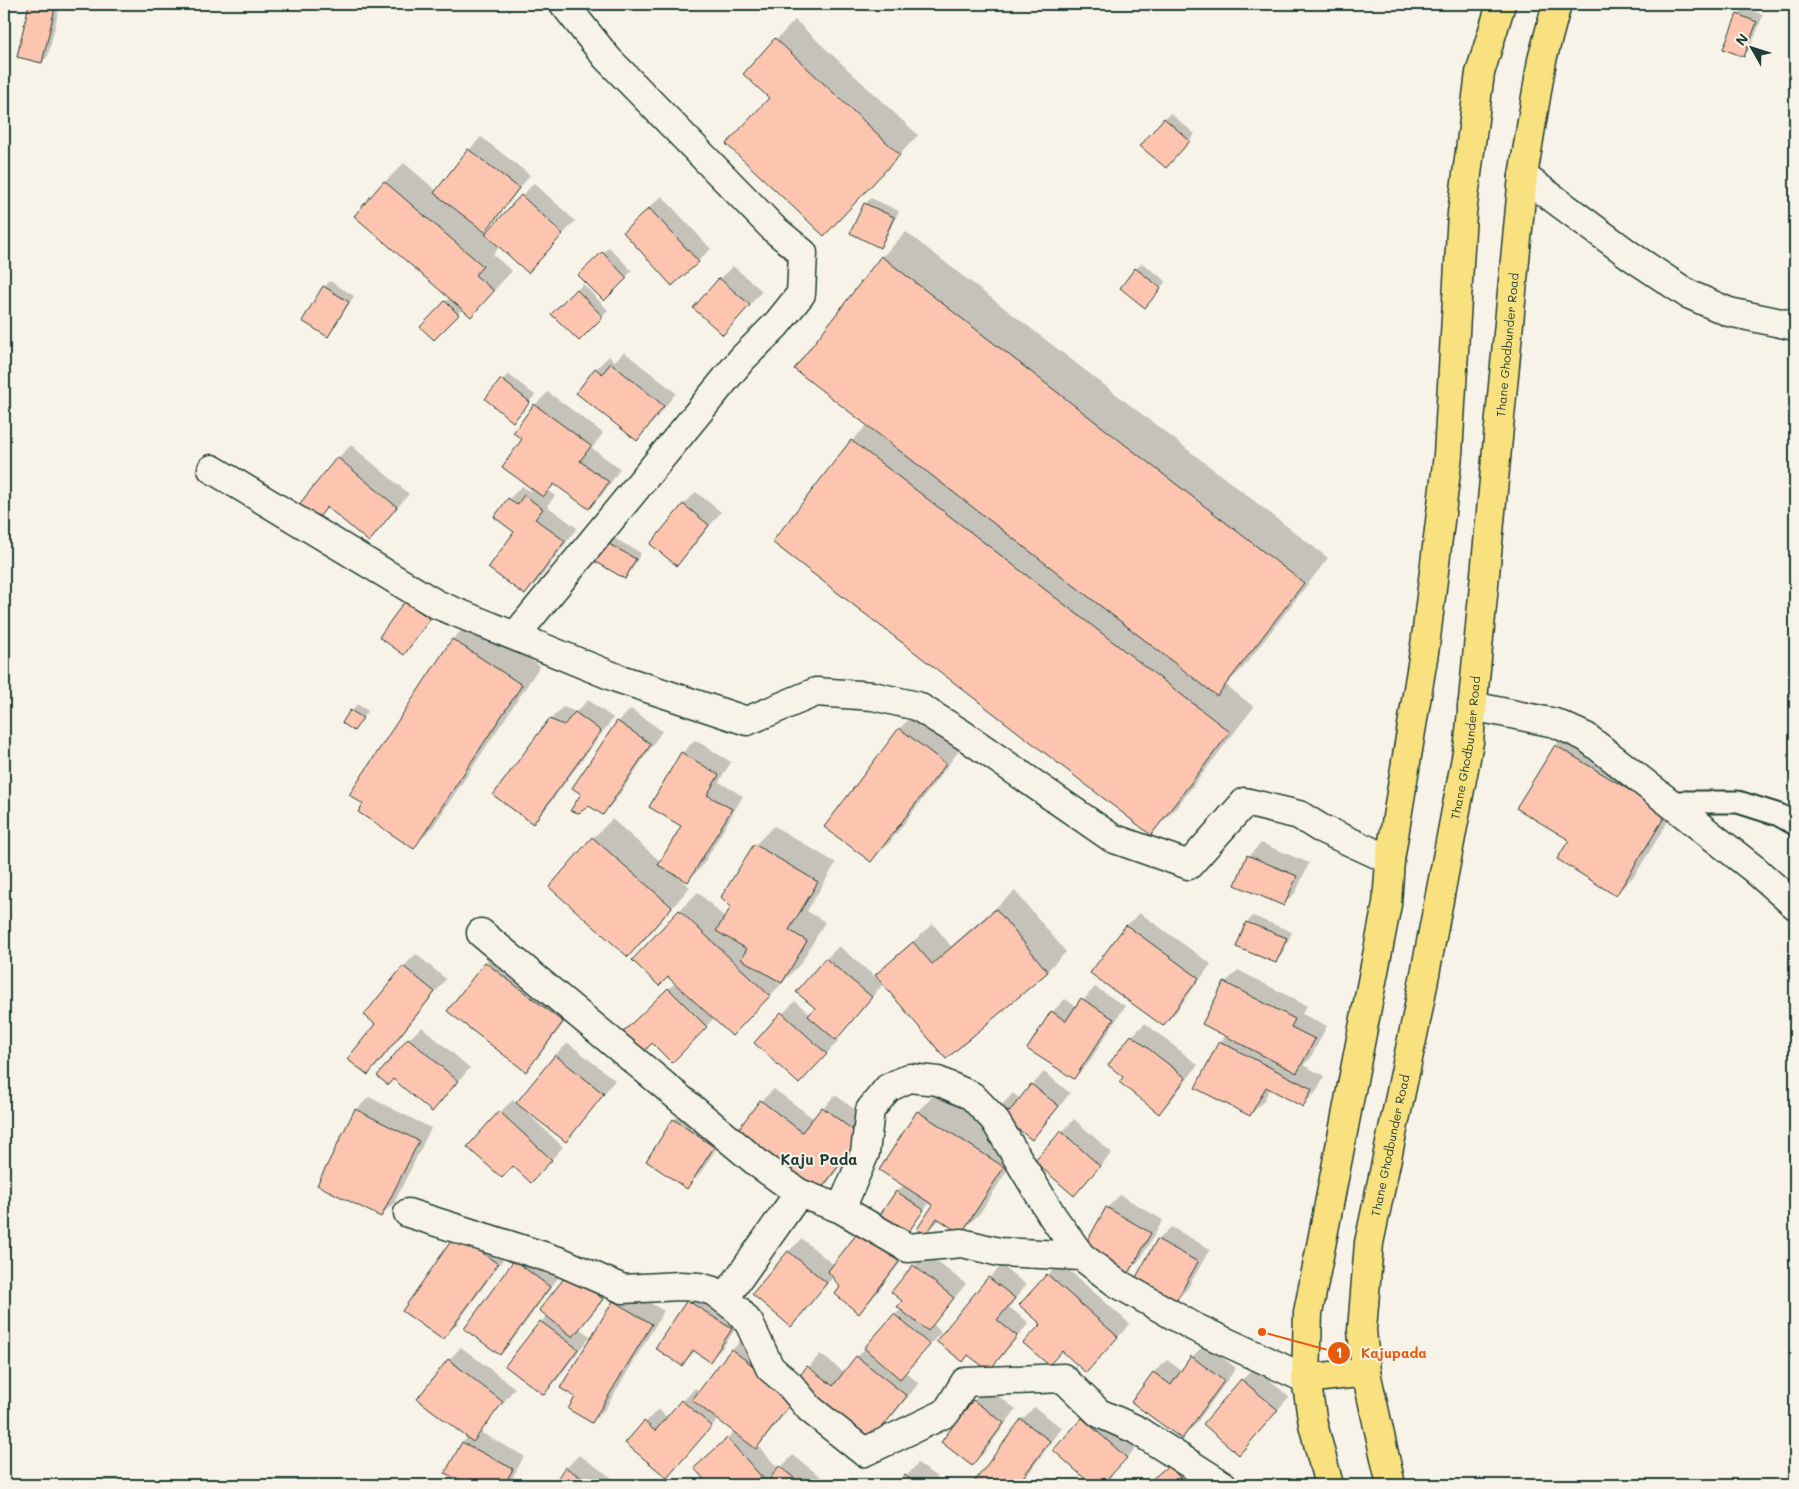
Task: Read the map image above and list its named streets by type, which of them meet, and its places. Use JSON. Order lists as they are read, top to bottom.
{
  "streets": {
    "main road": ["Thane Ghodbunder Road"]
  },
  "districts": ["Kaju Pada"],
  "places": ["Kajupada"],
  "north": "top left"
}
